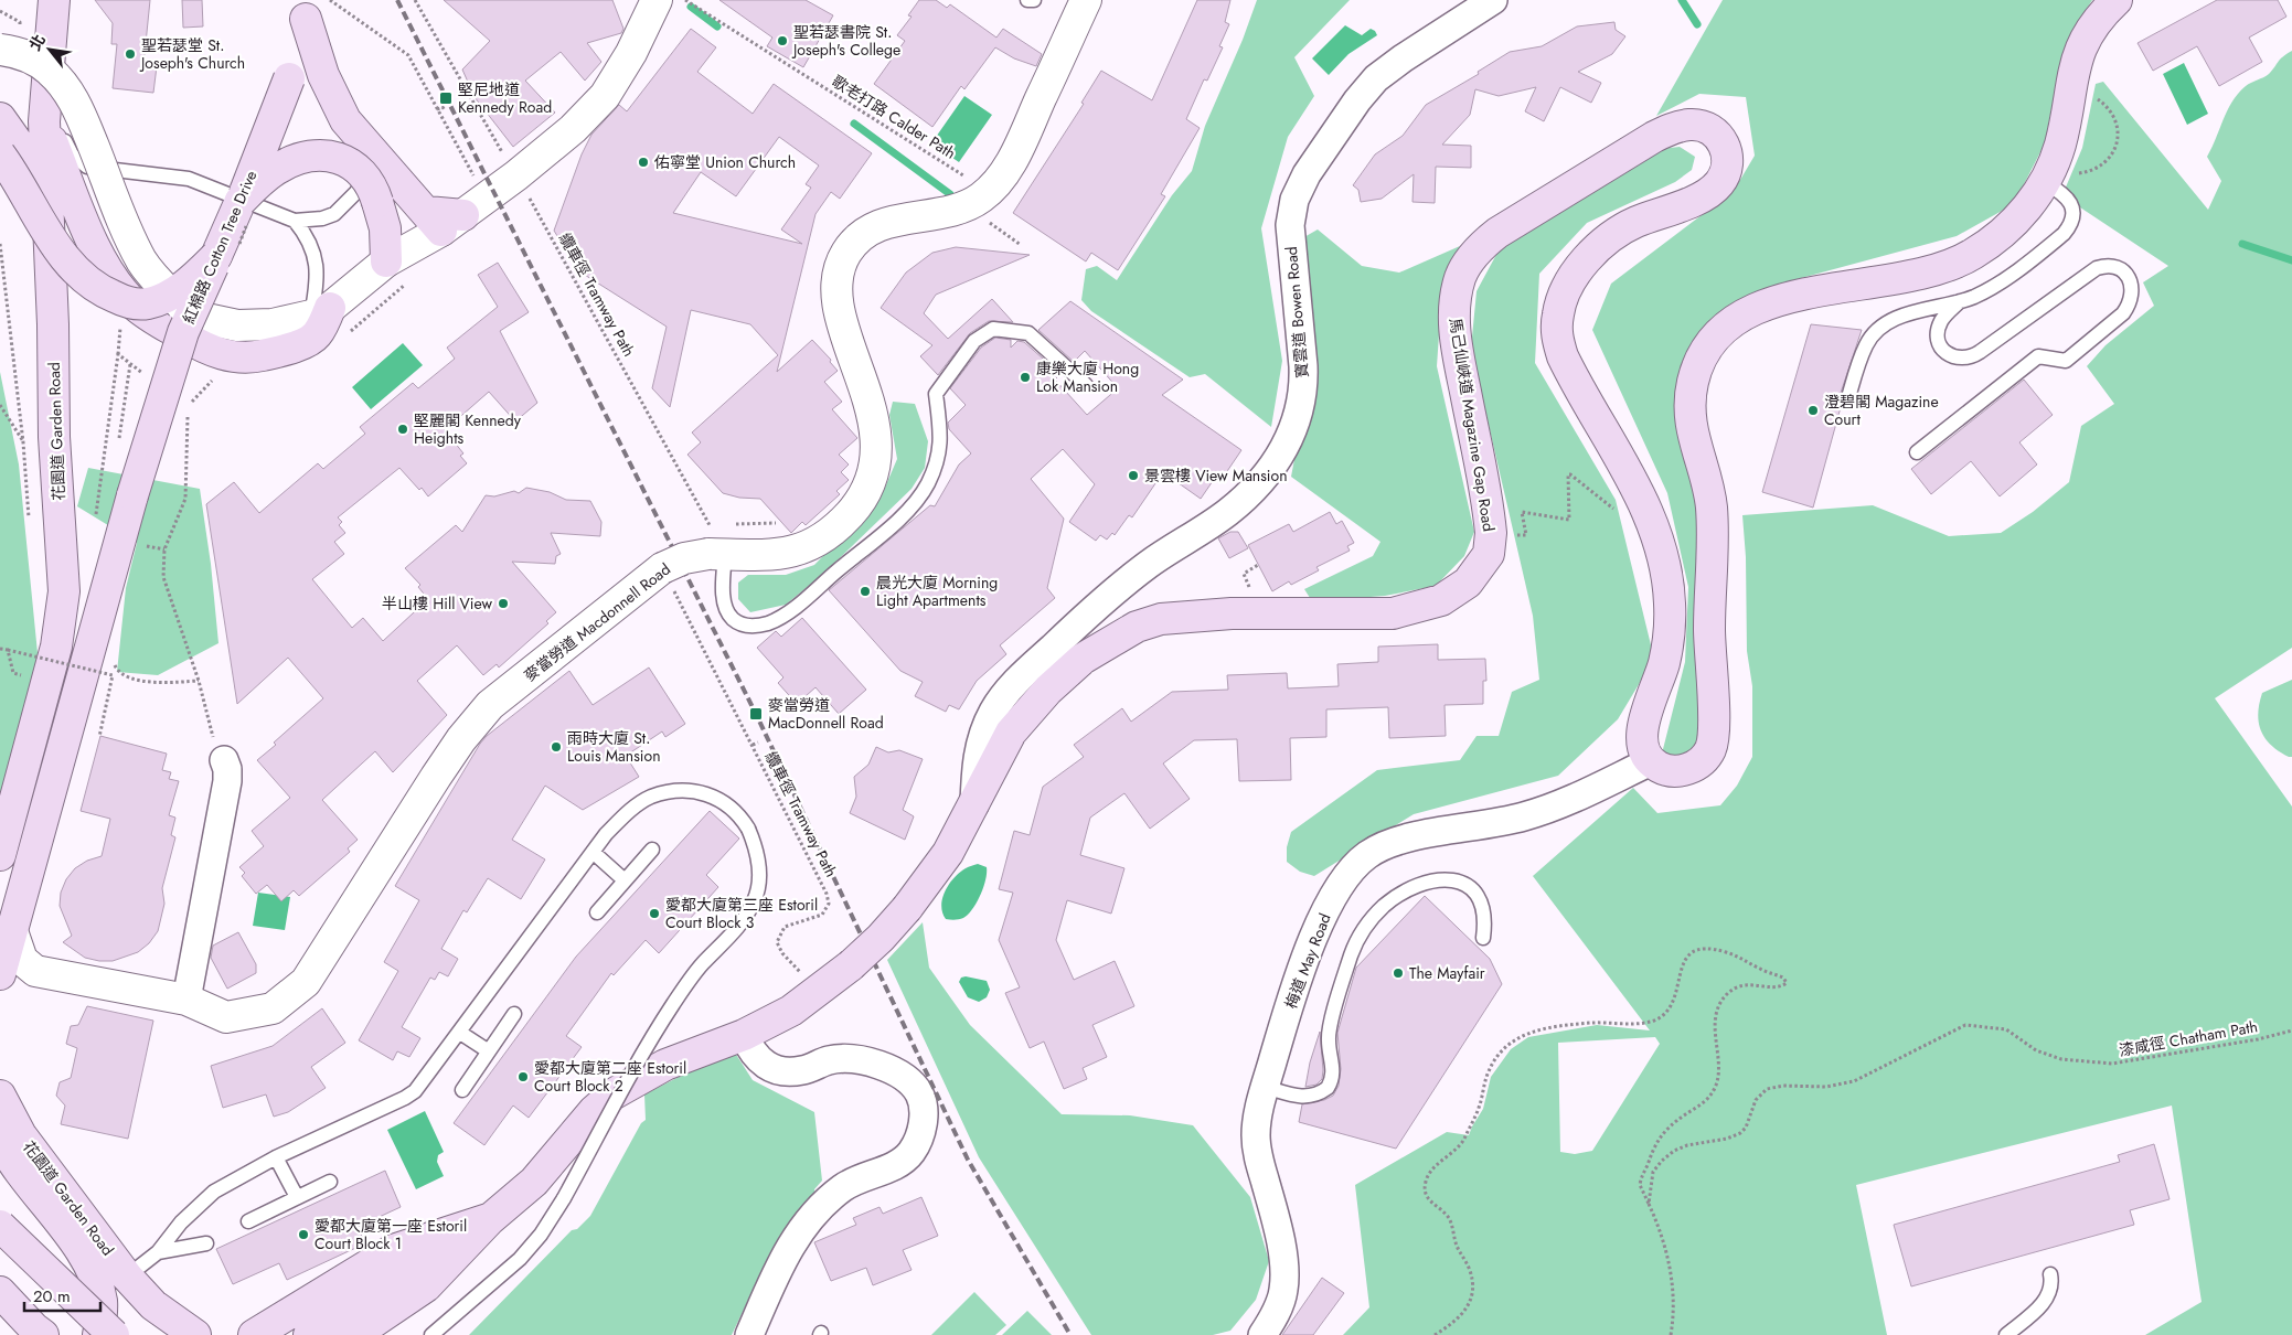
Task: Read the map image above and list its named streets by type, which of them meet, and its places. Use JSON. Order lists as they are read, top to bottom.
{
  "streets": {
    "main road": ["紅棉路 Cotton Tree Drive", "馬己仙峽道 Magazine Gap Road", "花園道 Garden Road"],
    "street": ["寶雲道 Bowen Road", "麥當勞道 Macdonnell Road", "梅道 May Road"],
    "path": ["歌老打路 Calder Path", "纜車徑 Tramway Path", "漆咸徑 Chatham Path"]
  },
  "crossings": [
    ["紅棉路 Cotton Tree Drive", "麥當勞道 Macdonnell Road"],
    ["纜車徑 Tramway Path", "麥當勞道 Macdonnell Road"],
    ["寶雲道 Bowen Road", "馬己仙峽道 Magazine Gap Road"],
    ["馬己仙峽道 Magazine Gap Road", "梅道 May Road"]
  ],
  "places": {
    "other": [
      "聖若瑟書院 St. Joseph's College",
      "聖若瑟堂 St. Joseph's Church",
      "佑寧堂 Union Church",
      "康樂大廈 Hong Lok Mansion",
      "澄碧閣 Magazine Court",
      "堅麗閣 Kennedy Heights",
      "景雲樓 View Mansion",
      "晨光大廈 Morning Light Apartments",
      "半山樓 Hill View",
      "雨時大廈 St. Louis Mansion",
      "愛都大廈第三座 Estoril Court Block 3",
      "The Mayfair",
      "愛都大廈第二座 Estoril Court Block 2",
      "愛都大廈第一座 Estoril Court Block 1"
    ],
    "transit": ["堅尼地道 Kennedy Road", "麥當勞道 MacDonnell Road"]
  },
  "scale_bar": "20 m",
  "north": "top left"
}
